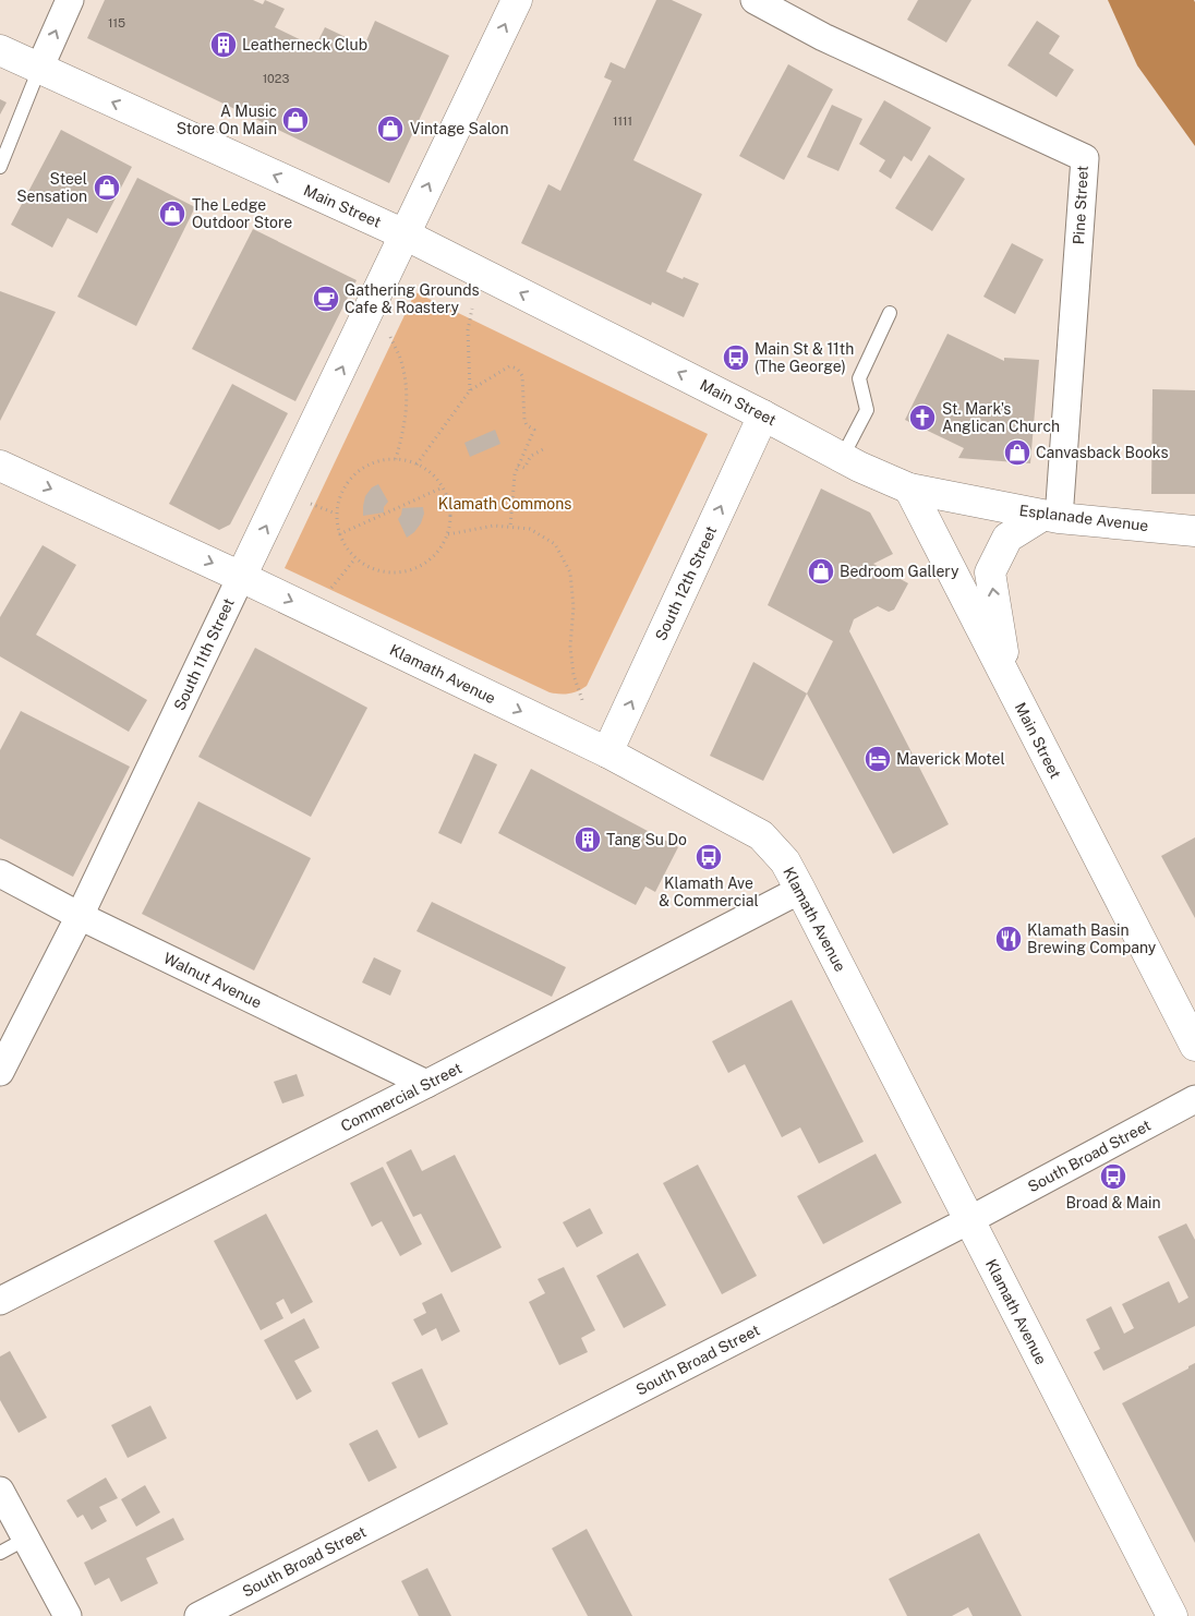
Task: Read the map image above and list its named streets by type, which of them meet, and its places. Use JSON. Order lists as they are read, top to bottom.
{
  "streets": {
    "street": [
      "Pine Street",
      "Main Street",
      "Esplanade Avenue",
      "South 12th Street",
      "South 11th Street",
      "Klamath Avenue",
      "Walnut Avenue",
      "Commercial Street",
      "South Broad Street"
    ]
  },
  "crossings": [
    ["Pine Street", "Esplanade Avenue"],
    ["Main Street", "Esplanade Avenue"],
    ["Main Street", "South 12th Street"],
    ["Main Street", "South 11th Street"],
    ["South 12th Street", "Klamath Avenue"],
    ["South 11th Street", "Klamath Avenue"],
    ["South 11th Street", "Walnut Avenue"],
    ["Klamath Avenue", "Commercial Street"],
    ["Klamath Avenue", "South Broad Street"],
    ["Walnut Avenue", "Commercial Street"]
  ],
  "one_way": [
    "Main Street",
    "South 12th Street",
    "South 11th Street",
    "Klamath Avenue"
  ],
  "parks": ["Klamath Commons"],
  "places": {
    "building": ["Leatherneck Club", "Tang Su Do"],
    "shop": [
      "A Music Store On Main",
      "Vintage Salon",
      "Steel Sensation",
      "The Ledge Outdoor Store",
      "Canvasback Books",
      "Bedroom Gallery"
    ],
    "cafe": ["Gathering Grounds Cafe & Roastery"],
    "bus stop": ["Main St & 11th (The George)", "Klamath Ave & Commercial", "Broad & Main"],
    "church": ["St. Mark's Anglican Church"],
    "hotel": ["Maverick Motel"],
    "restaurant": ["Klamath Basin Brewing Company"]
  },
  "house_numbers": ["115", "1023", "1111"]
}
